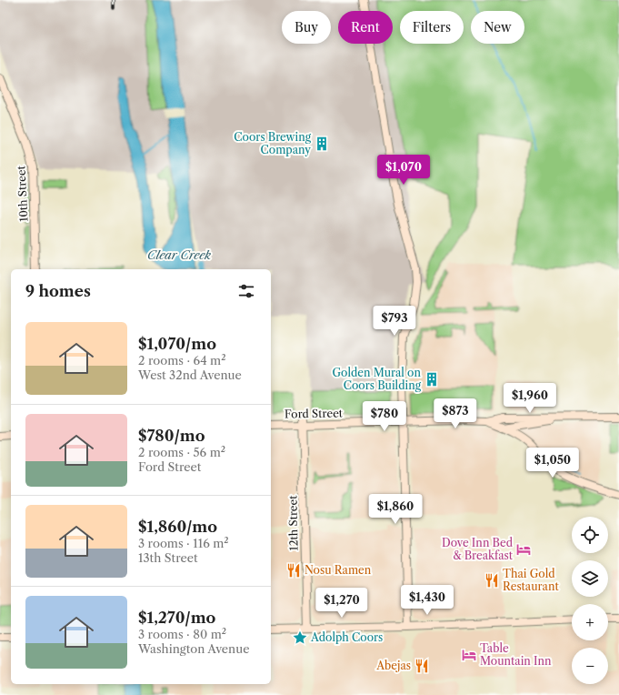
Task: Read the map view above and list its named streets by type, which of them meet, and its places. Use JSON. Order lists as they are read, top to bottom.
{
  "streets": {
    "street": ["10th Street", "Ford Street", "12th Street"]
  },
  "crossings": [
    ["Ford Street", "12th Street"]
  ],
  "water": ["Clear Creek"],
  "places": {
    "building": ["Coors Brewing Company", "Golden Mural on Coors Building"],
    "hotel": ["Dove Inn Bed & Breakfast", "Table Mountain Inn"],
    "restaurant": ["Nosu Ramen", "Thai Gold Restaurant", "Abejas"],
    "place": ["Adolph Coors"]
  },
  "page": {
    "chip": [
      "Buy",
      "Rent",
      "Filters",
      "New"
    ],
    "price": [
      "$1,070",
      "$793",
      "$1,960",
      "$873",
      "$780",
      "$1,050",
      "$1,860",
      "$1,430",
      "$1,270"
    ],
    "heading": "9 homes",
    "list": [
      {
        "name": "$1,070/mo",
        "note": "2 rooms · 64 m² · West 32nd Avenue"
      },
      {
        "name": "$780/mo",
        "note": "2 rooms · 56 m² · Ford Street"
      },
      {
        "name": "$1,860/mo",
        "note": "3 rooms · 116 m² · 13th Street"
      },
      {
        "name": "$1,270/mo",
        "note": "3 rooms · 80 m² · Washington Avenue"
      }
    ],
    "map_buttons": ["+", "−"]
  }
}
